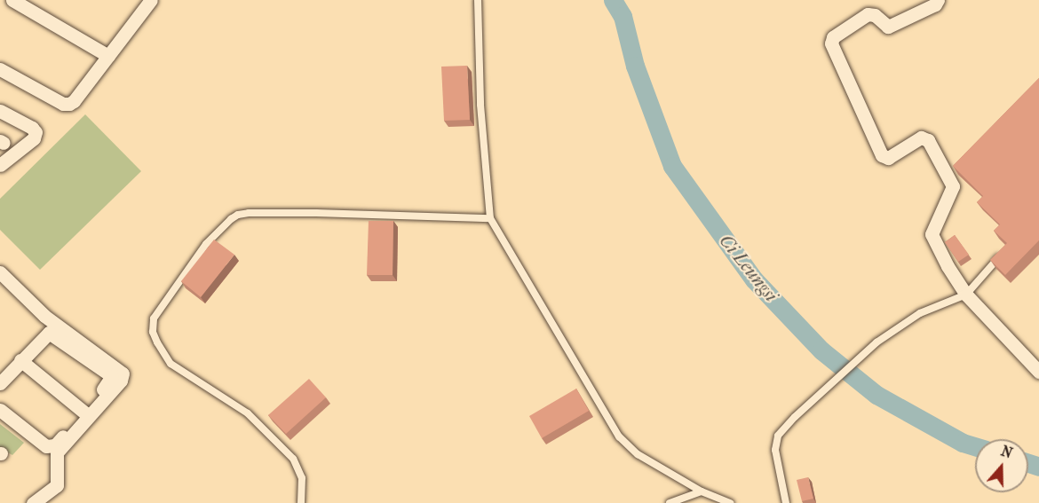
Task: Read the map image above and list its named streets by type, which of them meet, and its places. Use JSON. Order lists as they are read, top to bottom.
{
  "water": ["Ci Leungsi"],
  "north": "top"
}
